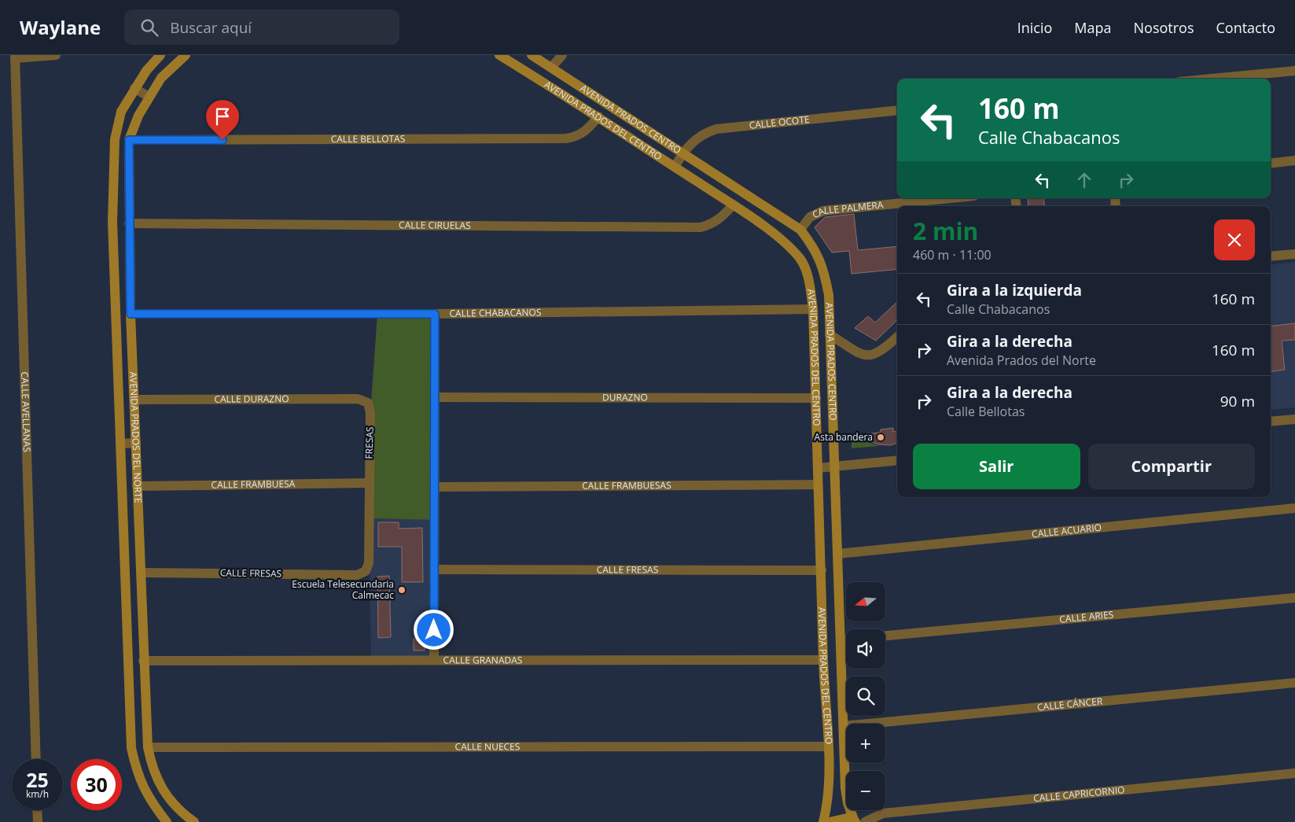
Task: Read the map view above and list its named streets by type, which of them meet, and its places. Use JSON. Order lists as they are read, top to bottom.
{
  "streets": {
    "street": [
      "AVENIDA PRADOS CENTRO",
      "AVENIDA PRADOS DEL CENTRO",
      "CALLE OCOTE",
      "CALLE BELLOTAS",
      "CALLE PALMERA",
      "CALLE CIRUELAS",
      "CALLE CHABACANOS",
      "DURAZNO",
      "CALLE DURAZNO",
      "CALLE AVELLANAS",
      "AVENIDA PRADOS DEL NORTE",
      "FRESAS",
      "CALLE FRAMBUESA",
      "CALLE FRAMBUESAS",
      "CALLE ACUARIO",
      "CALLE FRESAS",
      "CALLE ARIES",
      "CALLE GRANADAS",
      "CALLE CÁNCER",
      "CALLE NUECES",
      "CALLE CAPRICORNIO"
    ]
  },
  "crossings": [
    ["AVENIDA PRADOS CENTRO", "CALLE OCOTE"],
    ["AVENIDA PRADOS CENTRO", "CALLE PALMERA"],
    ["AVENIDA PRADOS CENTRO", "CALLE ACUARIO"],
    ["AVENIDA PRADOS CENTRO", "CALLE CÁNCER"],
    ["AVENIDA PRADOS DEL CENTRO", "CALLE OCOTE"],
    ["AVENIDA PRADOS DEL CENTRO", "CALLE BELLOTAS"],
    ["AVENIDA PRADOS DEL CENTRO", "CALLE CIRUELAS"],
    ["AVENIDA PRADOS DEL CENTRO", "CALLE CHABACANOS"],
    ["AVENIDA PRADOS DEL CENTRO", "DURAZNO"],
    ["AVENIDA PRADOS DEL CENTRO", "CALLE FRAMBUESAS"],
    ["AVENIDA PRADOS DEL CENTRO", "CALLE FRESAS"],
    ["AVENIDA PRADOS DEL CENTRO", "CALLE GRANADAS"],
    ["AVENIDA PRADOS DEL CENTRO", "CALLE NUECES"],
    ["CALLE BELLOTAS", "AVENIDA PRADOS DEL NORTE"],
    ["CALLE CIRUELAS", "AVENIDA PRADOS DEL NORTE"],
    ["CALLE CHABACANOS", "AVENIDA PRADOS DEL NORTE"],
    ["CALLE DURAZNO", "AVENIDA PRADOS DEL NORTE"],
    ["CALLE DURAZNO", "FRESAS"],
    ["AVENIDA PRADOS DEL NORTE", "CALLE FRAMBUESA"],
    ["AVENIDA PRADOS DEL NORTE", "CALLE FRESAS"],
    ["AVENIDA PRADOS DEL NORTE", "CALLE GRANADAS"],
    ["AVENIDA PRADOS DEL NORTE", "CALLE NUECES"],
    ["FRESAS", "CALLE FRAMBUESA"],
    ["FRESAS", "CALLE FRESAS"],
    ["CALLE FRAMBUESA", "CALLE FRESAS"]
  ],
  "places": ["Asta bandera", "Escuela Telesecundaria Calmecac"],
  "north": "left",
  "page": {
    "header": "Waylane",
    "search": "Buscar aquí",
    "nav": [
      "Inicio",
      "Mapa",
      "Nosotros",
      "Contacto"
    ],
    "turn": ["160 m", "Calle Chabacanos"],
    "heading": ["2 min", "460 m · 11:00"],
    "list": [
      {
        "name": "Gira a la izquierda",
        "note": "Calle Chabacanos",
        "value": "160 m"
      },
      {
        "name": "Gira a la derecha",
        "note": "Avenida Prados del Norte",
        "value": "160 m"
      },
      {
        "name": "Gira a la derecha",
        "note": "Calle Bellotas",
        "value": "90 m"
      }
    ],
    "buttons": ["Salir", "Compartir"],
    "map_buttons": ["+", "−"],
    "speed": "25 km/h",
    "limit": "30"
  }
}
